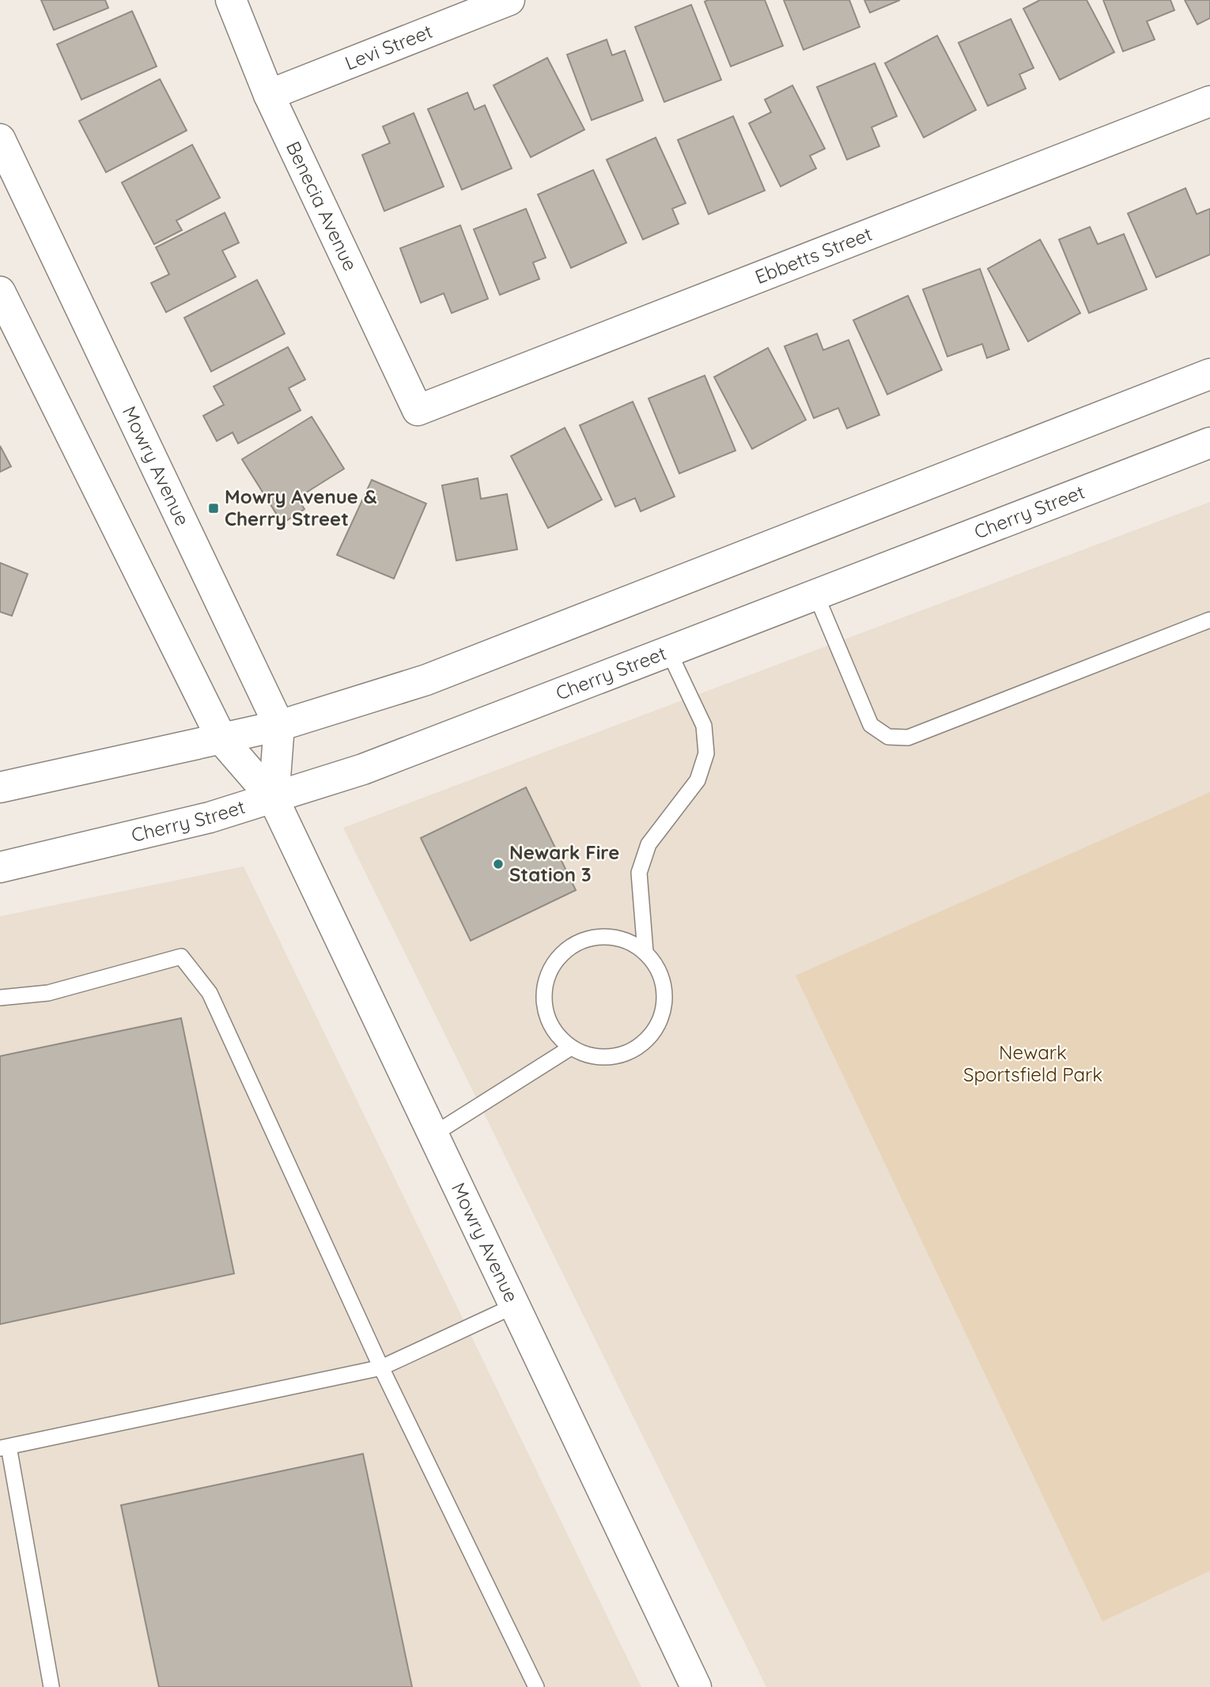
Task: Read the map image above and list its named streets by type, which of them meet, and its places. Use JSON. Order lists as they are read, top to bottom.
{
  "streets": {
    "main road": [
      "Levi Street",
      "Benecia Avenue",
      "Ebbetts Street",
      "Mowry Avenue",
      "Cherry Street"
    ]
  },
  "crossings": [
    ["Levi Street", "Benecia Avenue"],
    ["Benecia Avenue", "Ebbetts Street"],
    ["Mowry Avenue", "Cherry Street"]
  ],
  "parks": ["Newark Sportsfield Park"],
  "places": {
    "transit": ["Mowry Avenue & Cherry Street"],
    "other": ["Newark Fire Station 3"]
  }
}
